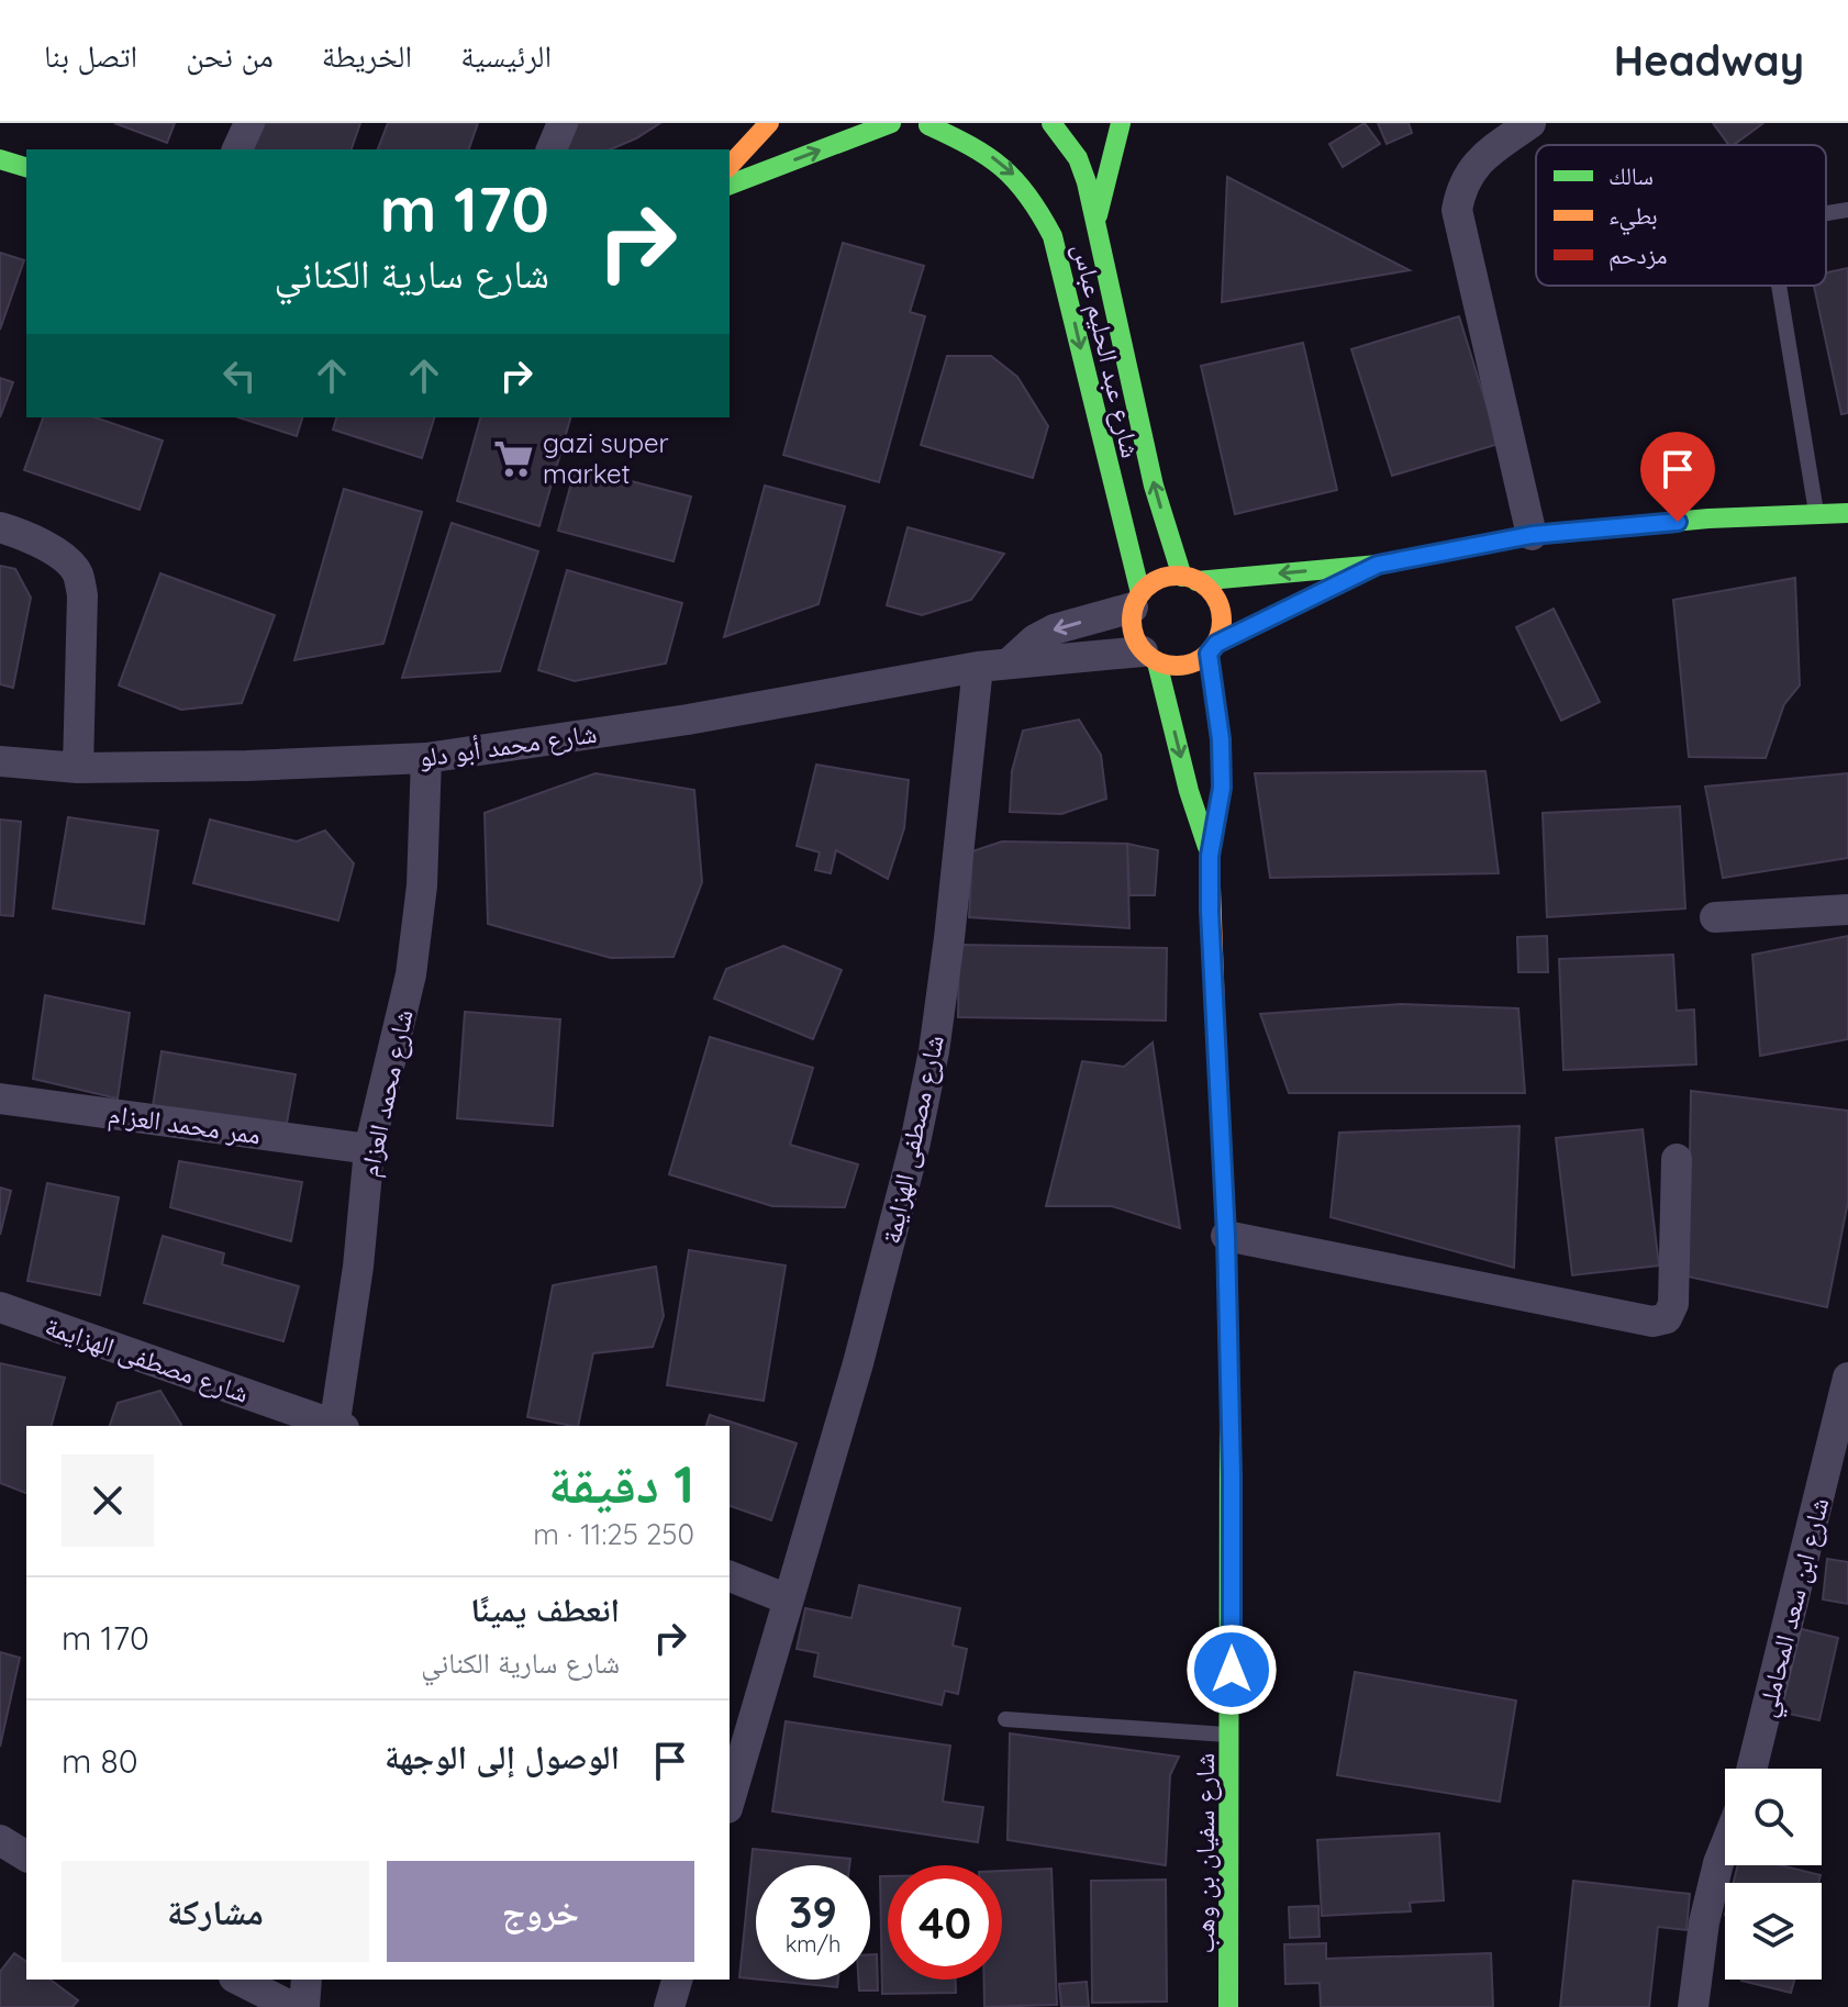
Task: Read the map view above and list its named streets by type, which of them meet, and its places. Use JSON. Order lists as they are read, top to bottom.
{
  "streets": {
    "street": [
      "شارع عبد الحليم عباس",
      "شارع محمد أبو دلو",
      "شارع محمد العزام",
      "ممر محمد العزام",
      "شارع مصطفى الهزايمة",
      "شارع ابن سعد المحاملي",
      "شارع سفيان بن وهب"
    ]
  },
  "crossings": [
    ["شارع عبد الحليم عباس", "شارع محمد أبو دلو"],
    ["شارع عبد الحليم عباس", "شارع سفيان بن وهب"],
    ["شارع محمد أبو دلو", "شارع محمد العزام"],
    ["شارع محمد أبو دلو", "شارع مصطفى الهزايمة"],
    ["شارع محمد أبو دلو", "شارع سفيان بن وهب"],
    ["شارع محمد العزام", "ممر محمد العزام"]
  ],
  "places": {
    "supermarket": ["gazi super market"]
  },
  "legend": ["سالك", "بطيء", "مزدحم"],
  "page": {
    "header": "Headway",
    "nav": [
      "الرئيسية",
      "الخريطة",
      "من نحن",
      "اتصل بنا"
    ],
    "turn": ["170 m", "شارع سارية الكناني"],
    "heading": ["1 دقيقة", "250 m · 11:25"],
    "list": [
      {
        "name": "انعطف يمينًا",
        "note": "شارع سارية الكناني",
        "value": "170 m"
      },
      {
        "name": "الوصول إلى الوجهة",
        "value": "80 m"
      }
    ],
    "buttons": ["خروج", "مشاركة"],
    "speed": "39 km/h",
    "limit": "40"
  }
}
